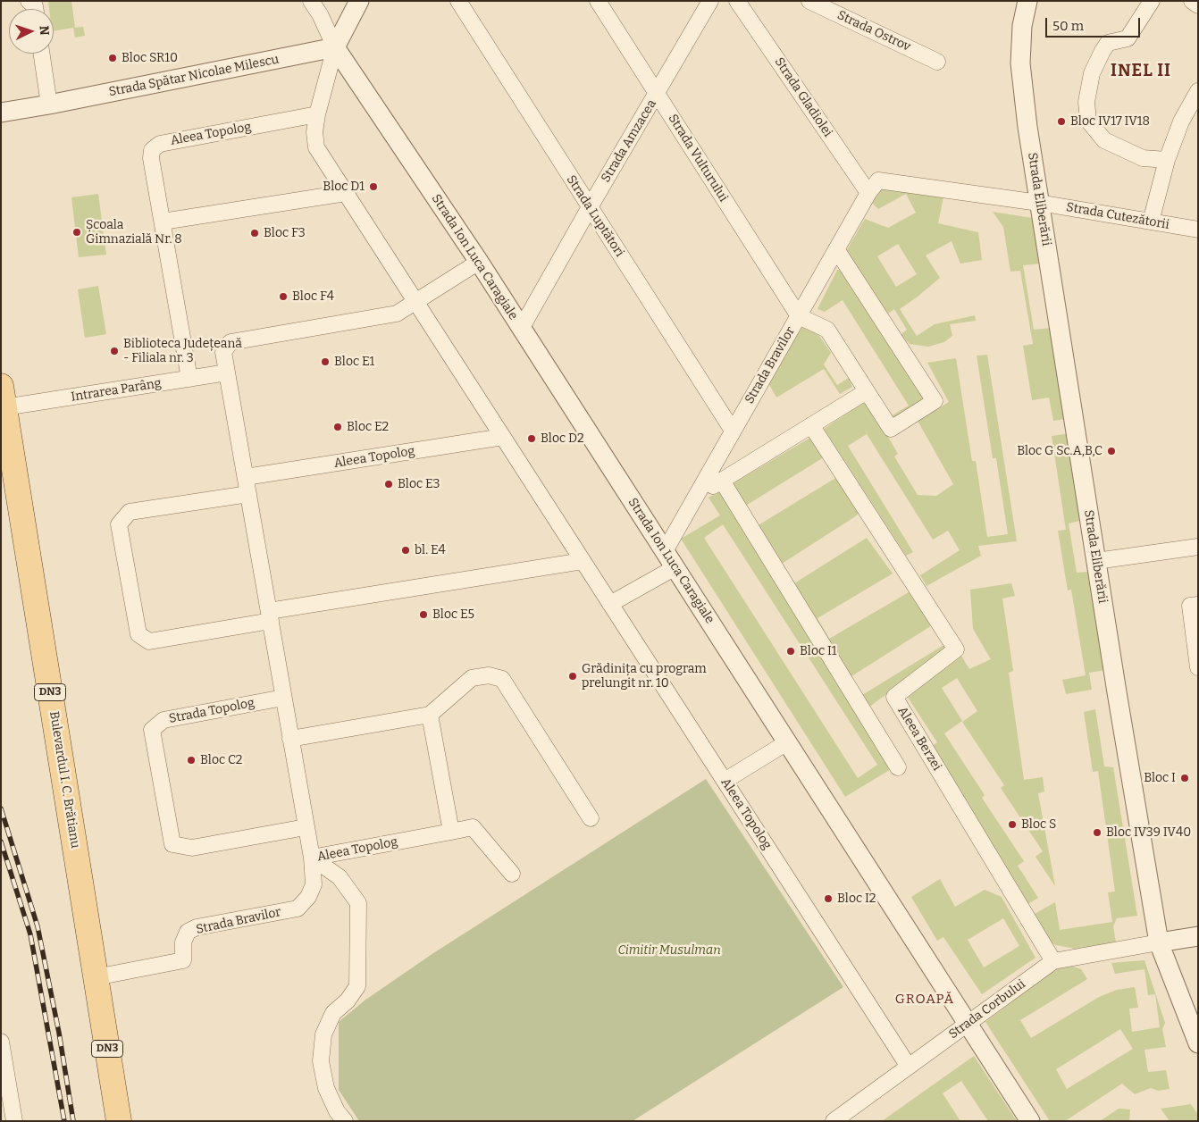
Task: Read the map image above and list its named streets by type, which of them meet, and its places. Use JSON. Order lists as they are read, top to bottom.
{
  "streets": {
    "main road": ["DN3", "Bulevardul I. C. Brătianu"],
    "street": [
      "Strada Ostrov",
      "Strada Spătar Nicolae Milescu",
      "Strada Gladiolei",
      "Aleea Topolog",
      "Strada Amzacea",
      "Strada Vulturului",
      "Strada Eliberării",
      "Strada Luptători",
      "Strada Cutezătorii",
      "Strada Ion Luca Caragiale",
      "Strada Bravilor",
      "Intrarea Parâng",
      "Strada Topolog",
      "Aleea Berzei",
      "Strada Corbului"
    ]
  },
  "crossings": [
    ["Strada Spătar Nicolae Milescu", "Aleea Topolog"],
    ["Strada Spătar Nicolae Milescu", "Strada Ion Luca Caragiale"],
    ["Strada Gladiolei", "Strada Bravilor"],
    ["Aleea Topolog", "Strada Ion Luca Caragiale"],
    ["Aleea Topolog", "Strada Bravilor"],
    ["Aleea Topolog", "Intrarea Parâng"],
    ["Aleea Topolog", "Strada Corbului"],
    ["Strada Amzacea", "Strada Vulturului"],
    ["Strada Amzacea", "Strada Luptători"],
    ["Strada Amzacea", "Strada Ion Luca Caragiale"],
    ["Strada Vulturului", "Strada Bravilor"],
    ["Strada Eliberării", "Strada Cutezătorii"],
    ["Strada Eliberării", "Strada Corbului"],
    ["Strada Luptători", "Strada Bravilor"],
    ["Strada Cutezătorii", "Strada Bravilor"],
    ["Strada Ion Luca Caragiale", "Strada Bravilor"],
    ["Strada Ion Luca Caragiale", "Strada Corbului"],
    ["Strada Bravilor", "Bulevardul I. C. Brătianu"],
    ["Intrarea Parâng", "Bulevardul I. C. Brătianu"],
    ["Aleea Berzei", "Strada Corbului"]
  ],
  "districts": ["INEL II", "GROAPĂ"],
  "parks": ["Cimitir Musulman"],
  "places": [
    "Bloc SR10",
    "Bloc IV17 IV18",
    "Bloc D1",
    "Școala Gimnazială Nr. 8",
    "Bloc F3",
    "Bloc F4",
    "Biblioteca Județeană - Filiala nr. 3",
    "Bloc E1",
    "Bloc E2",
    "Bloc D2",
    "Bloc G Sc.A,B,C",
    "Bloc E3",
    "bl. E4",
    "Bloc E5",
    "Bloc I1",
    "Grădinița cu program prelungit nr. 10",
    "Bloc C2",
    "Bloc I",
    "Bloc S",
    "Bloc IV39 IV40",
    "Bloc I2"
  ],
  "scale_bar": "50 m",
  "north": "right"
}
